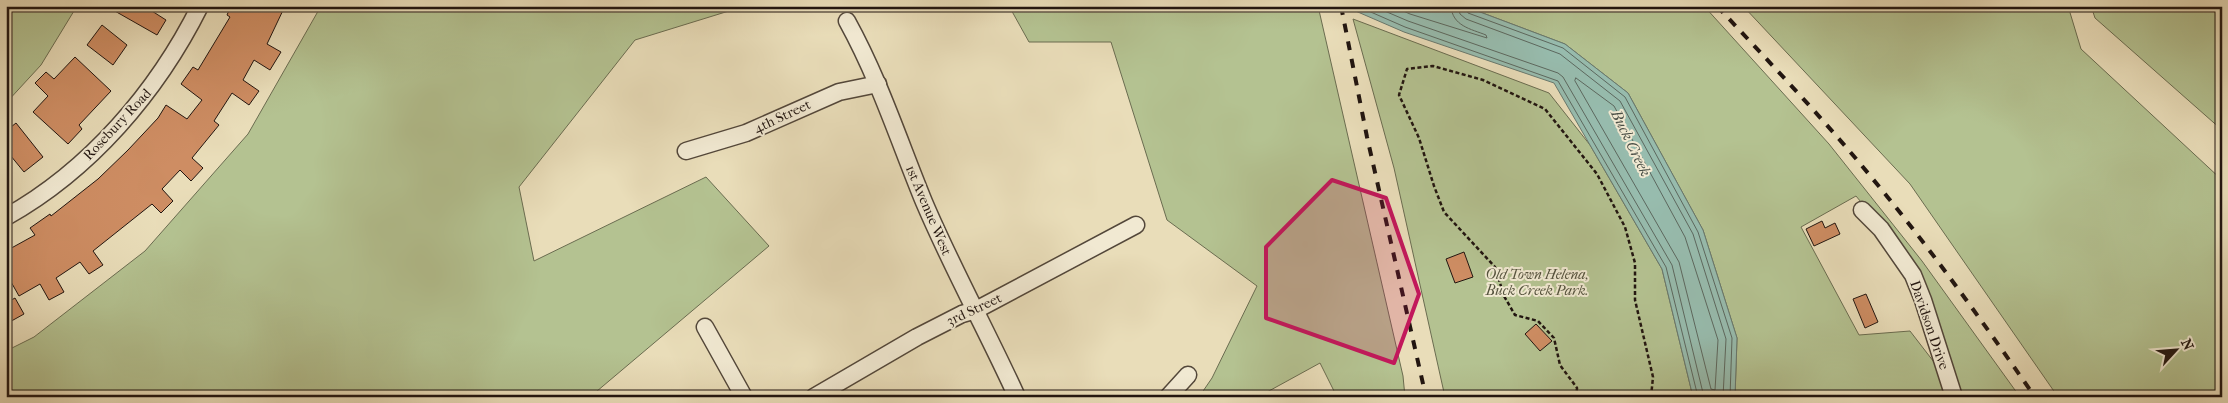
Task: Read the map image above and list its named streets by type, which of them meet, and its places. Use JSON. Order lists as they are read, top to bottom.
{
  "streets": {
    "street": [
      "4th Street",
      "Rosebury Road",
      "1st Avenue West",
      "3rd Street",
      "Davidson Drive"
    ]
  },
  "crossings": [
    ["4th Street", "1st Avenue West"],
    ["1st Avenue West", "3rd Street"]
  ],
  "water": ["Buck Creek"],
  "parks": ["Old Town Helena, Buck Creek Park."],
  "north": "top right"
}
